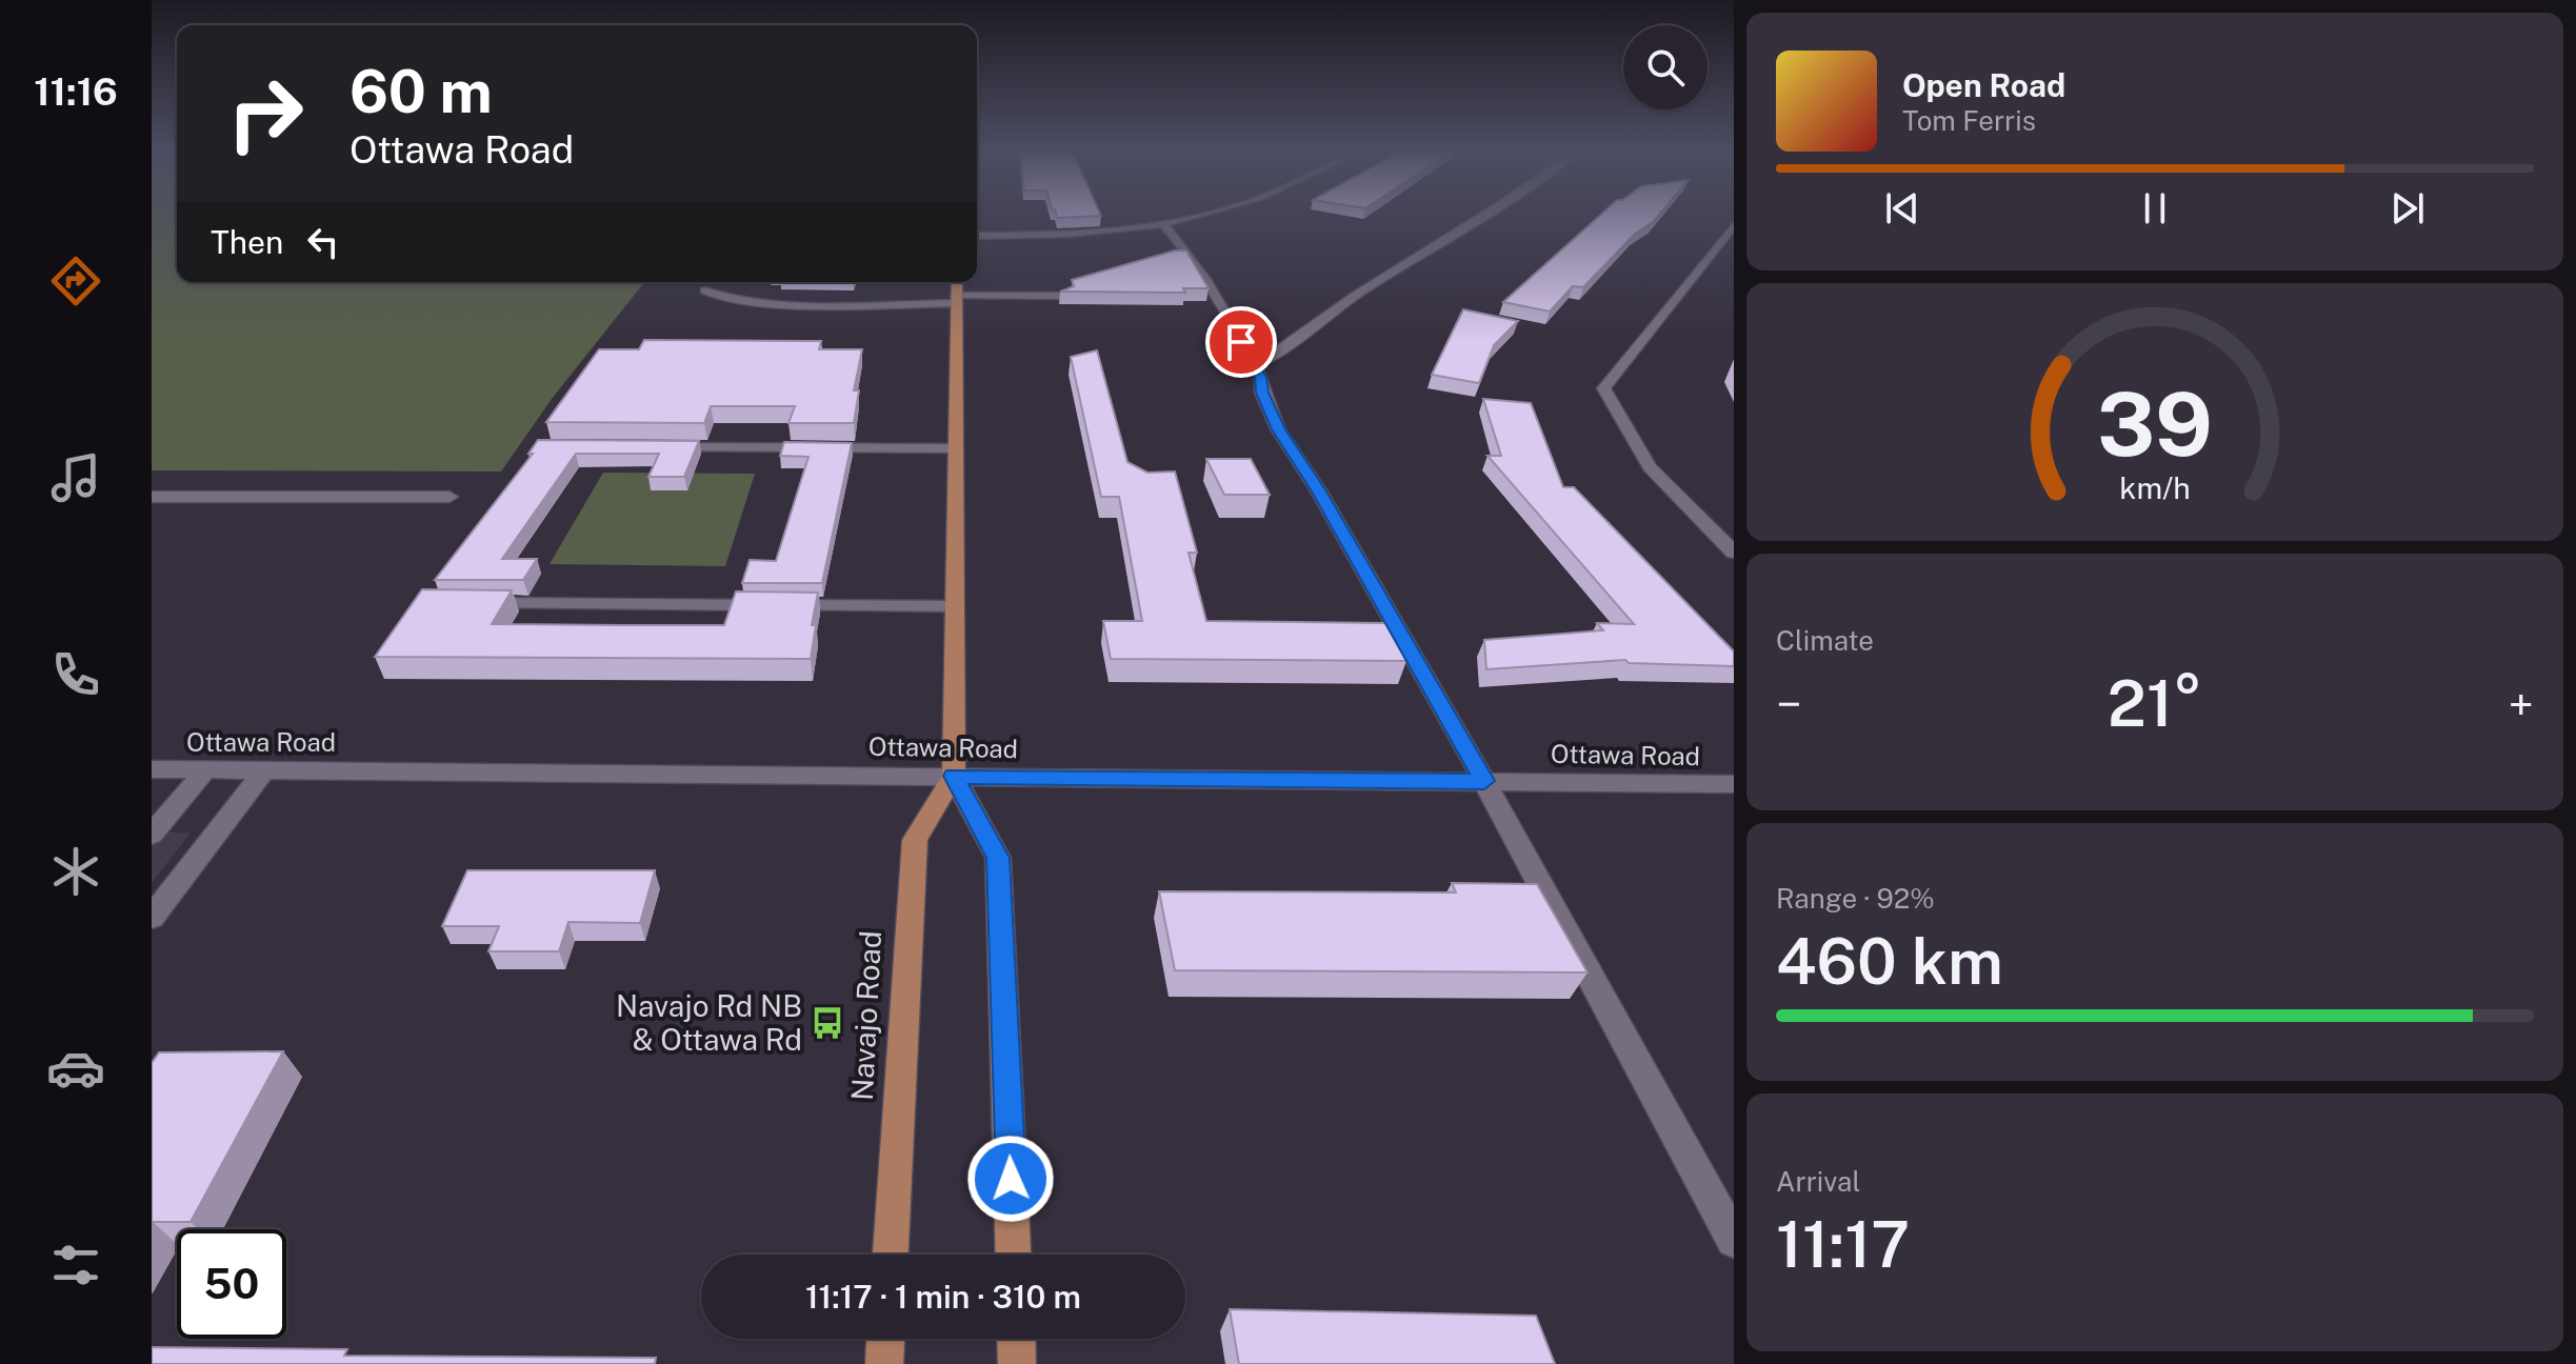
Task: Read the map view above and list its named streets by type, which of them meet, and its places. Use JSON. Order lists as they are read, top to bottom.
{
  "streets": {
    "main road": ["Navajo Road"],
    "street": ["Ottawa Road"]
  },
  "crossings": [
    ["Ottawa Road", "Navajo Road"]
  ],
  "places": {
    "bus stop": ["Navajo Rd NB & Ottawa Rd"]
  },
  "page": {
    "tabs": "11:16",
    "turn": ["60 m", "Ottawa Road"],
    "song": ["Open Road", "Tom Ferris"],
    "then": "Then",
    "tile": [
      "Climate",
      ["Range · 92%", "460 km"],
      ["Arrival", "11:17"]
    ],
    "heat": ["−", "21°", "+"],
    "limit": "50",
    "trip": "11:17 · 1 min · 310 m",
    "gauge": ["39", "km/h"]
  }
}
